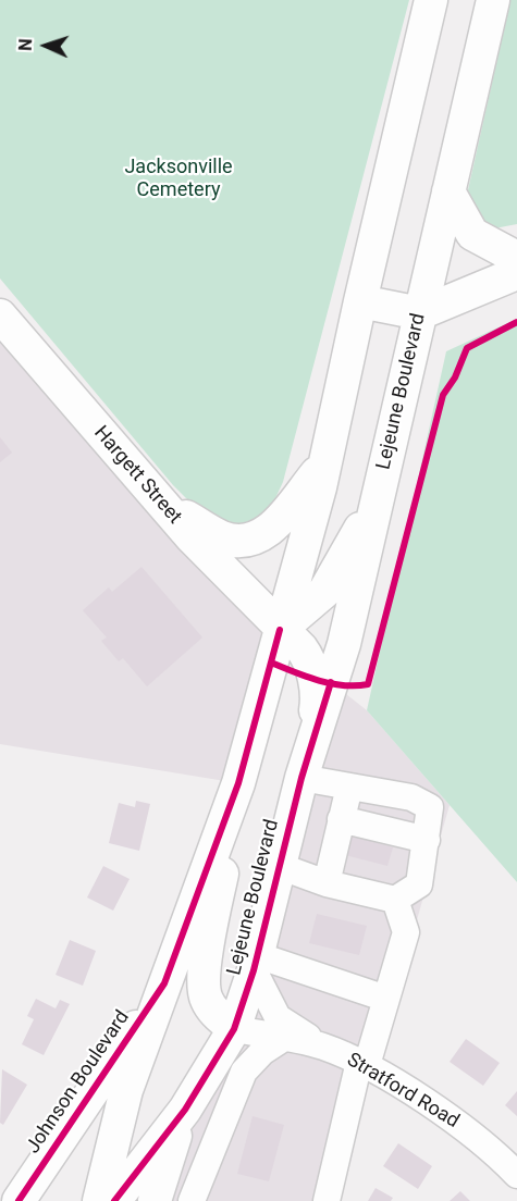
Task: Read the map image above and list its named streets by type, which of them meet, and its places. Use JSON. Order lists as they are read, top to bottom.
{
  "streets": {
    "main road": ["Lejeune Boulevard", "Hargett Street", "Johnson Boulevard"],
    "street": ["Stratford Road"]
  },
  "crossings": [
    ["Lejeune Boulevard", "Hargett Street"],
    ["Lejeune Boulevard", "Stratford Road"]
  ],
  "parks": ["Jacksonville Cemetery"],
  "north": "left"
}
